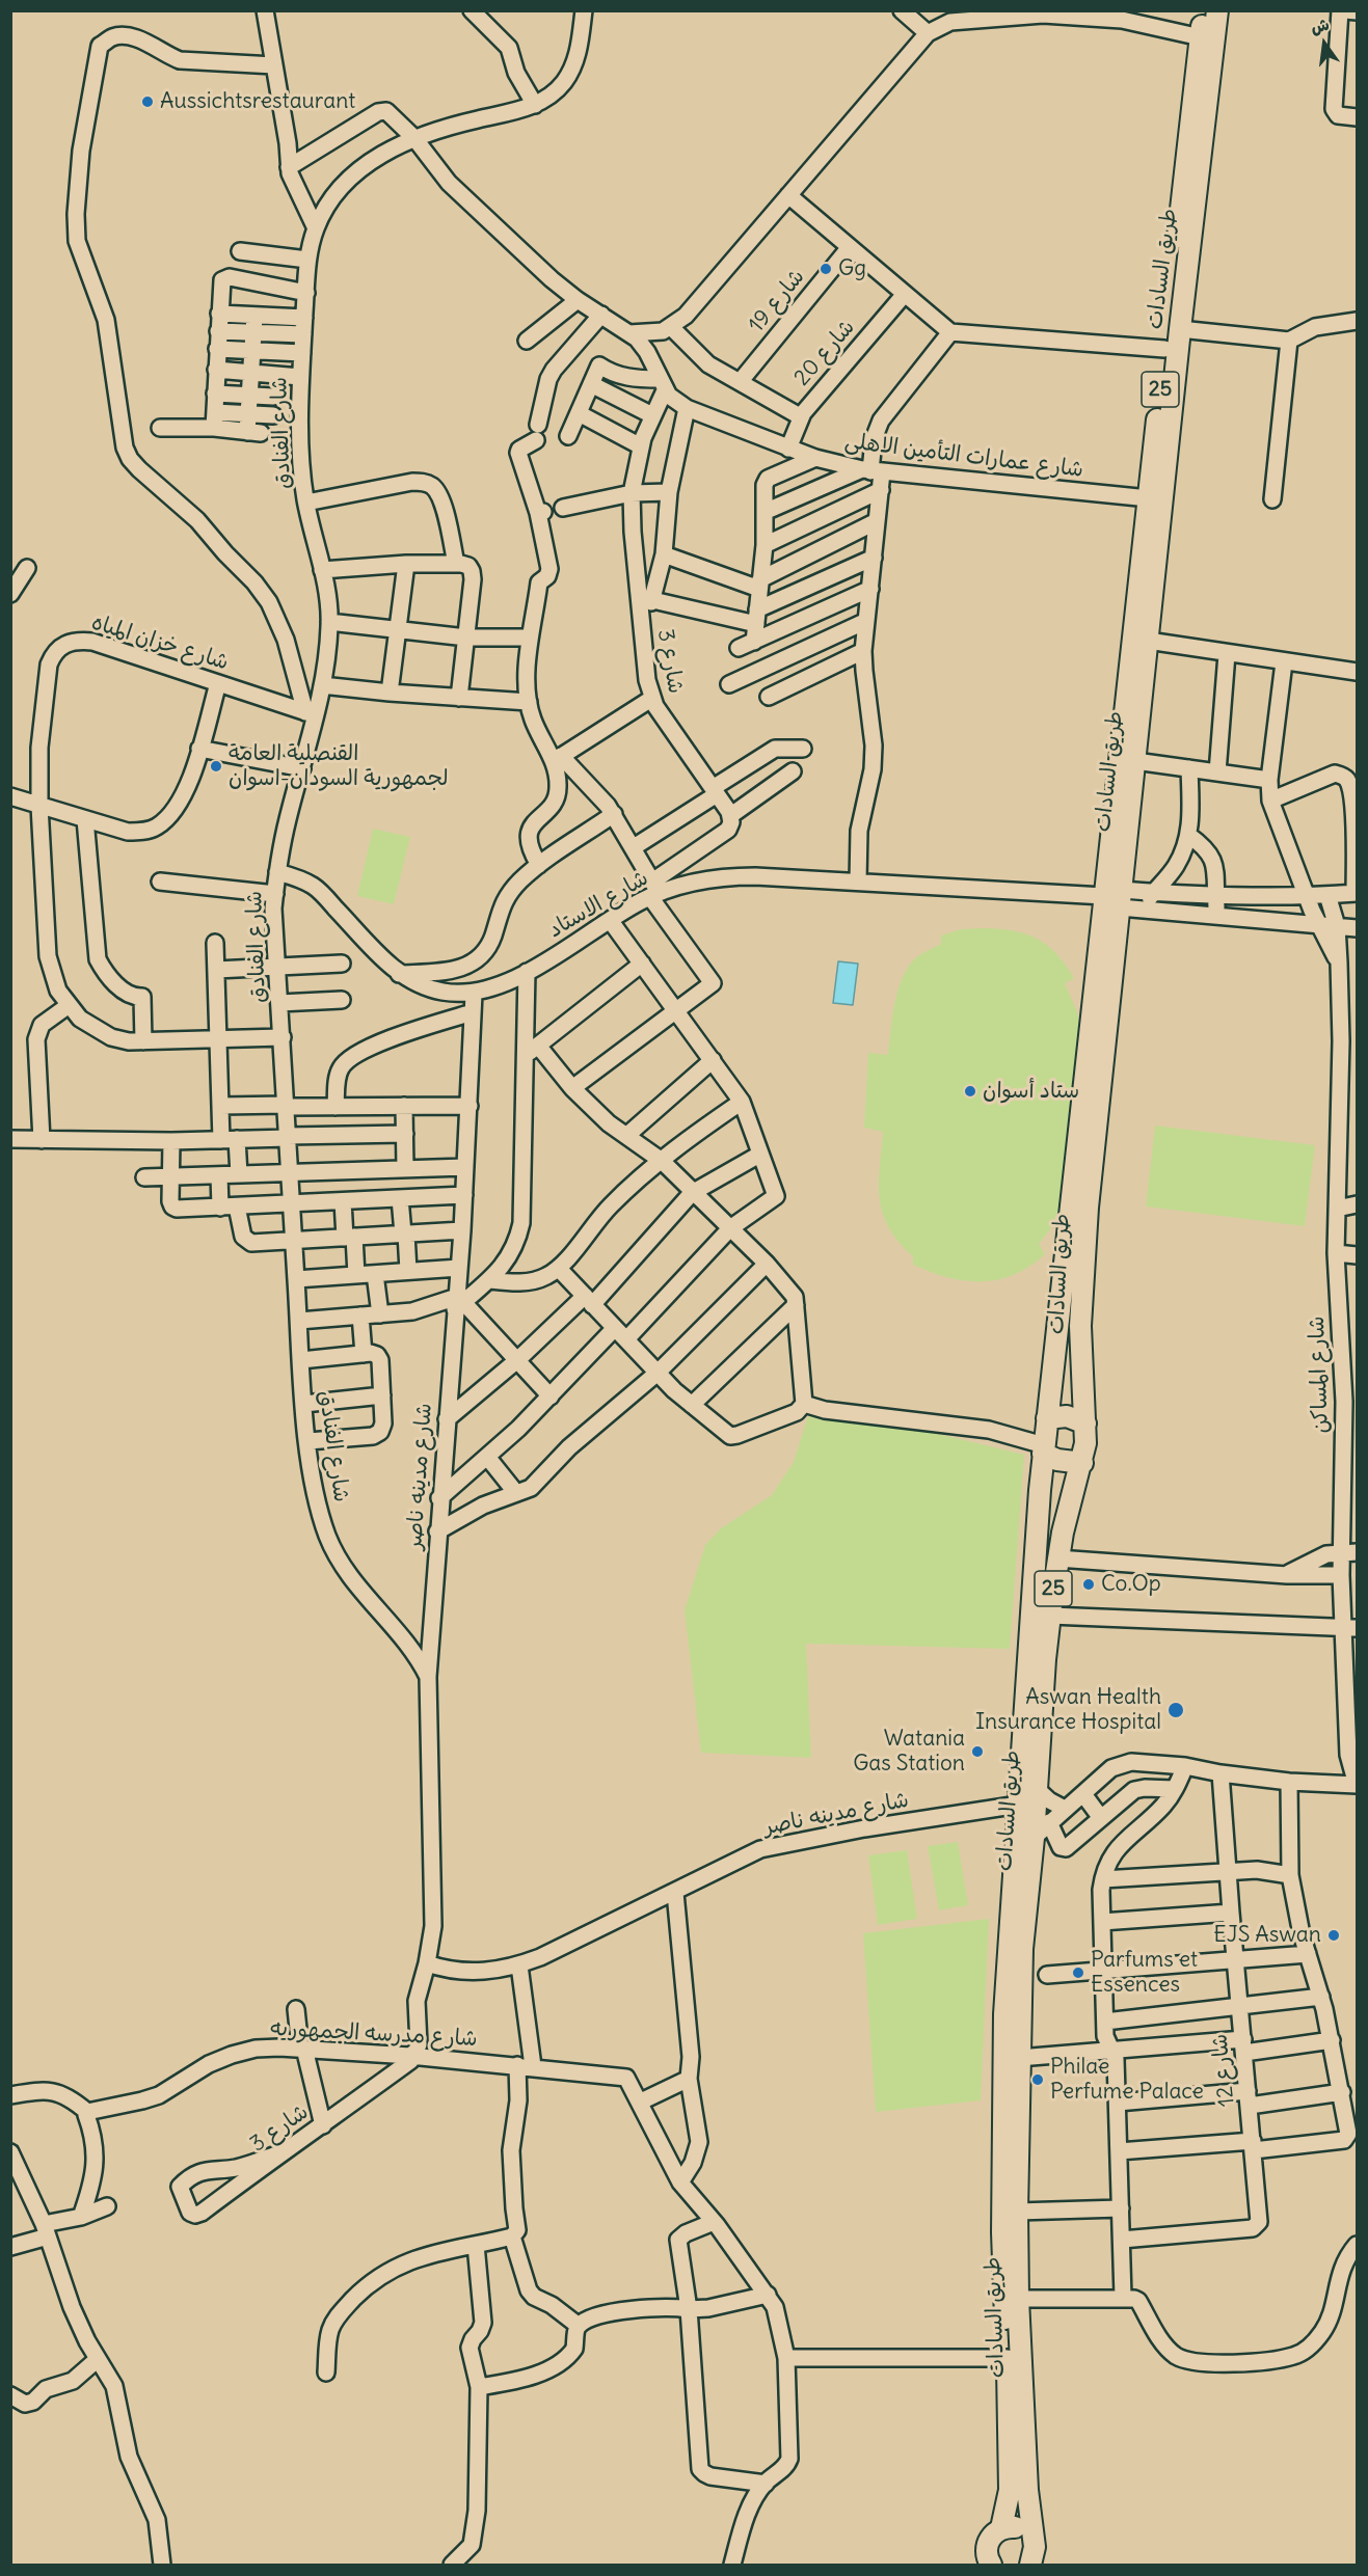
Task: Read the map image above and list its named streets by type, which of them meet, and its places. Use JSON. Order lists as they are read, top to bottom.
{
  "streets": {
    "main road": ["طريق السادات", "25"],
    "street": [
      "شارع 19",
      "شارع 20",
      "شارع الفنادق",
      "شارع عمارات التأمين الاهلى",
      "شارع خزان المياه",
      "شارع 3",
      "شارع الاستاد",
      "شارع المساكن",
      "شارع مدينه ناصر",
      "شارع مدرسه الجمهوريه",
      "شارع 12"
    ]
  },
  "crossings": [
    ["طريق السادات", "شارع عمارات التأمين الاهلى"],
    ["طريق السادات", "شارع الاستاد"],
    ["طريق السادات", "شارع مدينه ناصر"],
    ["شارع 20", "شارع عمارات التأمين الاهلى"],
    ["شارع الفنادق", "شارع عمارات التأمين الاهلى"],
    ["شارع الفنادق", "شارع خزان المياه"],
    ["شارع الفنادق", "شارع الاستاد"],
    ["شارع الفنادق", "شارع مدينه ناصر"],
    ["شارع عمارات التأمين الاهلى", "شارع 3"],
    ["شارع 3", "شارع مدينه ناصر"],
    ["شارع 3", "شارع مدرسه الجمهوريه"],
    ["شارع الاستاد", "شارع مدينه ناصر"],
    ["شارع مدينه ناصر", "شارع مدرسه الجمهوريه"]
  ],
  "places": [
    "Aussichtsrestaurant",
    "Gg",
    "القنصلية العامة لجمهورية السودان-اسوان",
    "ستاد أسوان",
    "Co.Op",
    "Aswan Health Insurance Hospital",
    "Watania Gas Station",
    "EJS Aswan",
    "Parfums et Essences",
    "Philae Perfume Palace"
  ],
  "north": "top"
}
